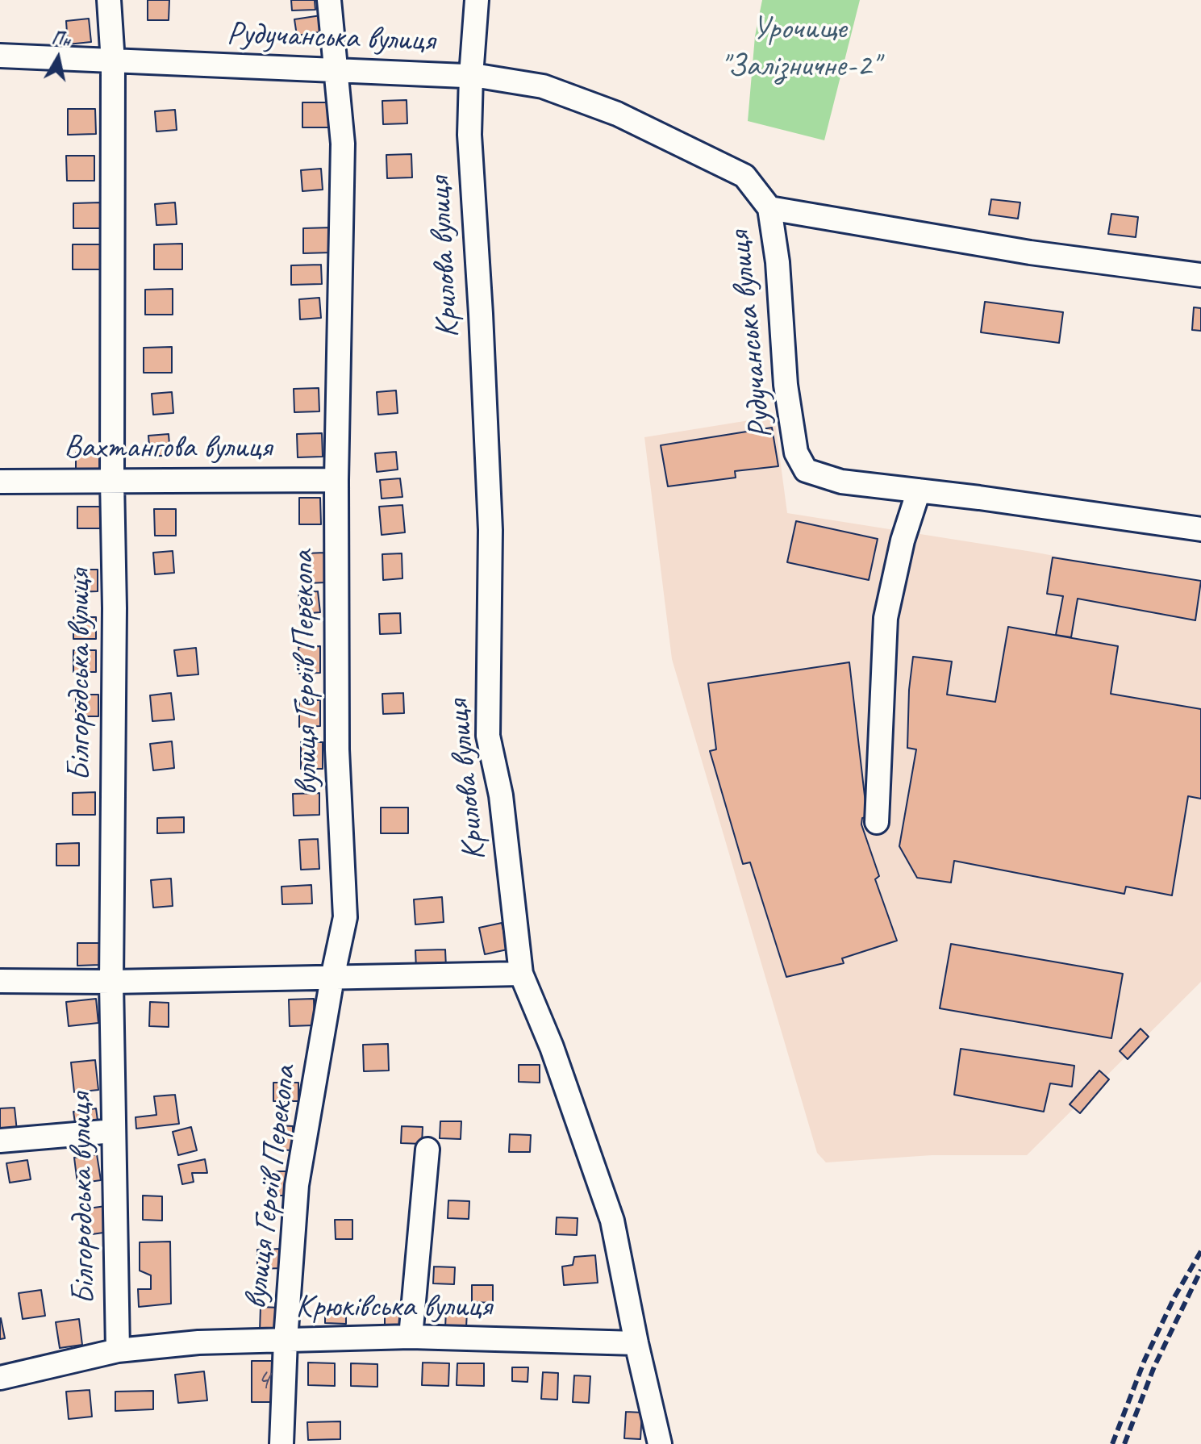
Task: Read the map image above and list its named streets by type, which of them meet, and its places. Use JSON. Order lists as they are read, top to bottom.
{
  "streets": {
    "street": [
      "Рудучанська вулиця",
      "Крилова вулиця",
      "Вахтангова вулиця",
      "вулиця Героїв Перекопа",
      "Білгородська вулиця",
      "Крюківська вулиця"
    ]
  },
  "crossings": [
    ["Рудучанська вулиця", "Крилова вулиця"],
    ["Рудучанська вулиця", "вулиця Героїв Перекопа"],
    ["Рудучанська вулиця", "Білгородська вулиця"],
    ["Крилова вулиця", "Крюківська вулиця"],
    ["Вахтангова вулиця", "вулиця Героїв Перекопа"],
    ["Вахтангова вулиця", "Білгородська вулиця"],
    ["вулиця Героїв Перекопа", "Крюківська вулиця"],
    ["Білгородська вулиця", "Крюківська вулиця"]
  ],
  "parks": ["Урочище \"Залізничне-2\""],
  "house_numbers": ["4"],
  "north": "top"
}
